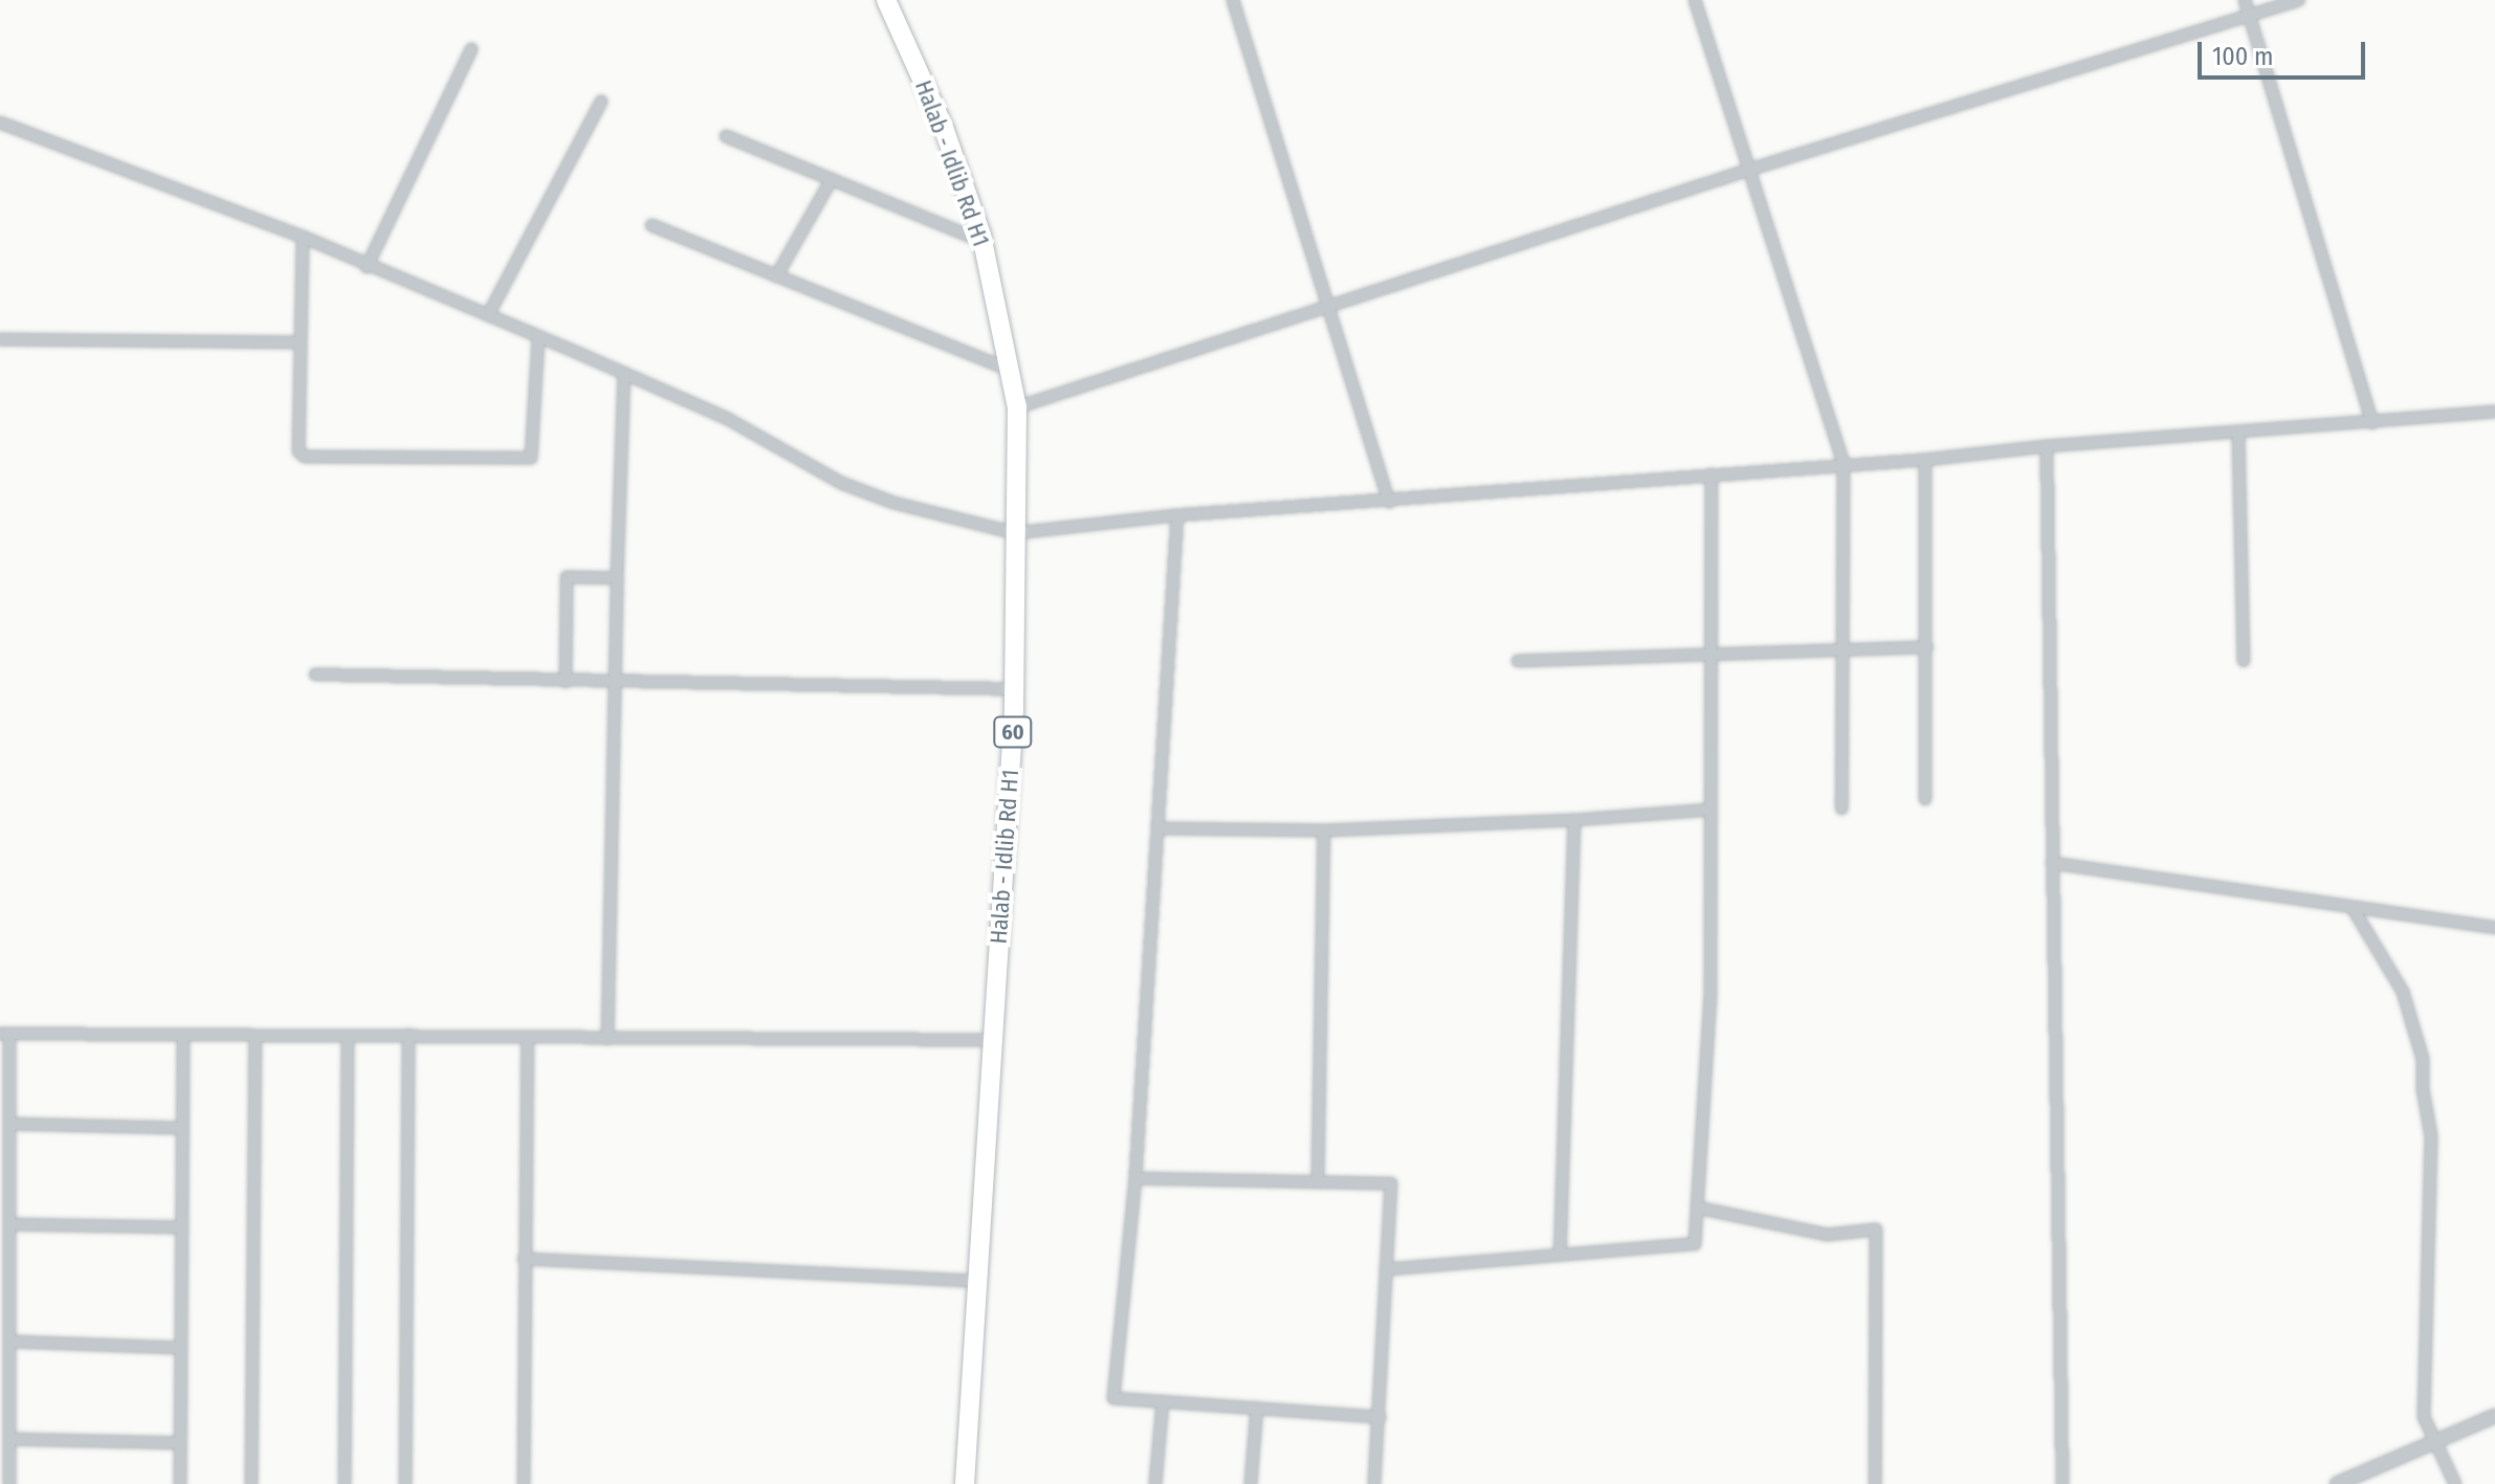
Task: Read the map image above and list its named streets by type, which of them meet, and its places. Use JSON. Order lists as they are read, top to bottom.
{
  "streets": {
    "highway": ["Halab - Idlib Rd H1", "60"]
  },
  "scale_bar": "100 m"
}
